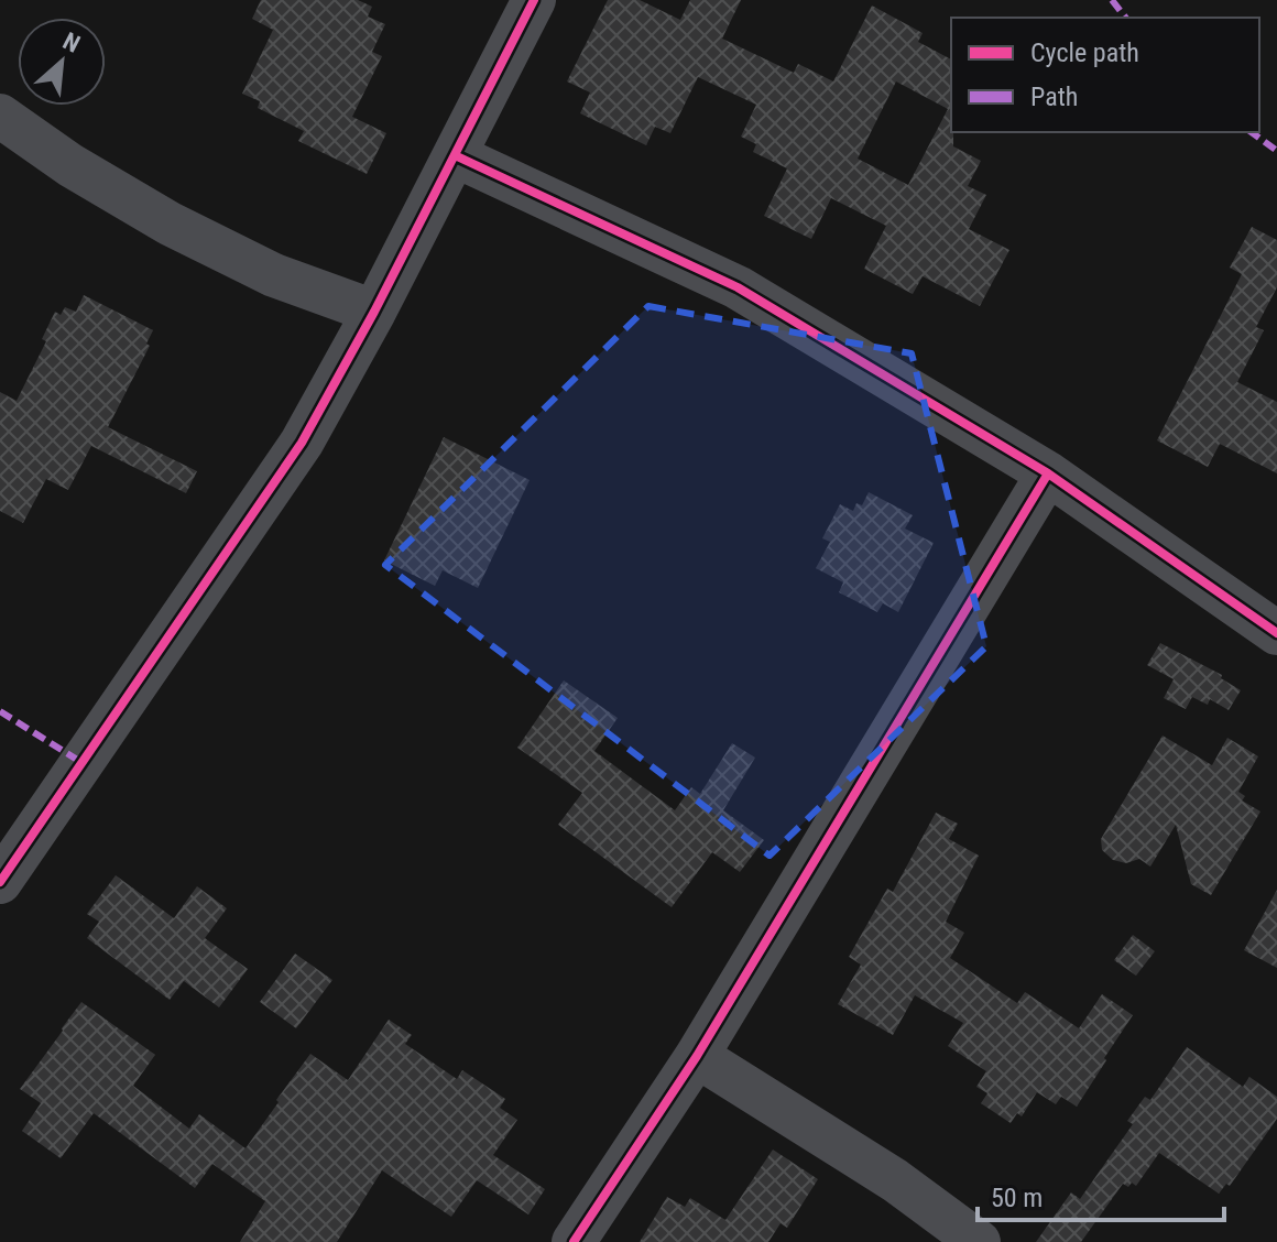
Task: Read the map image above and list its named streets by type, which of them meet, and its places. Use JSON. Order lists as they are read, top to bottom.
{
  "legend": ["Cycle path", "Path"],
  "scale_bar": "50 m",
  "north": "top right"
}
